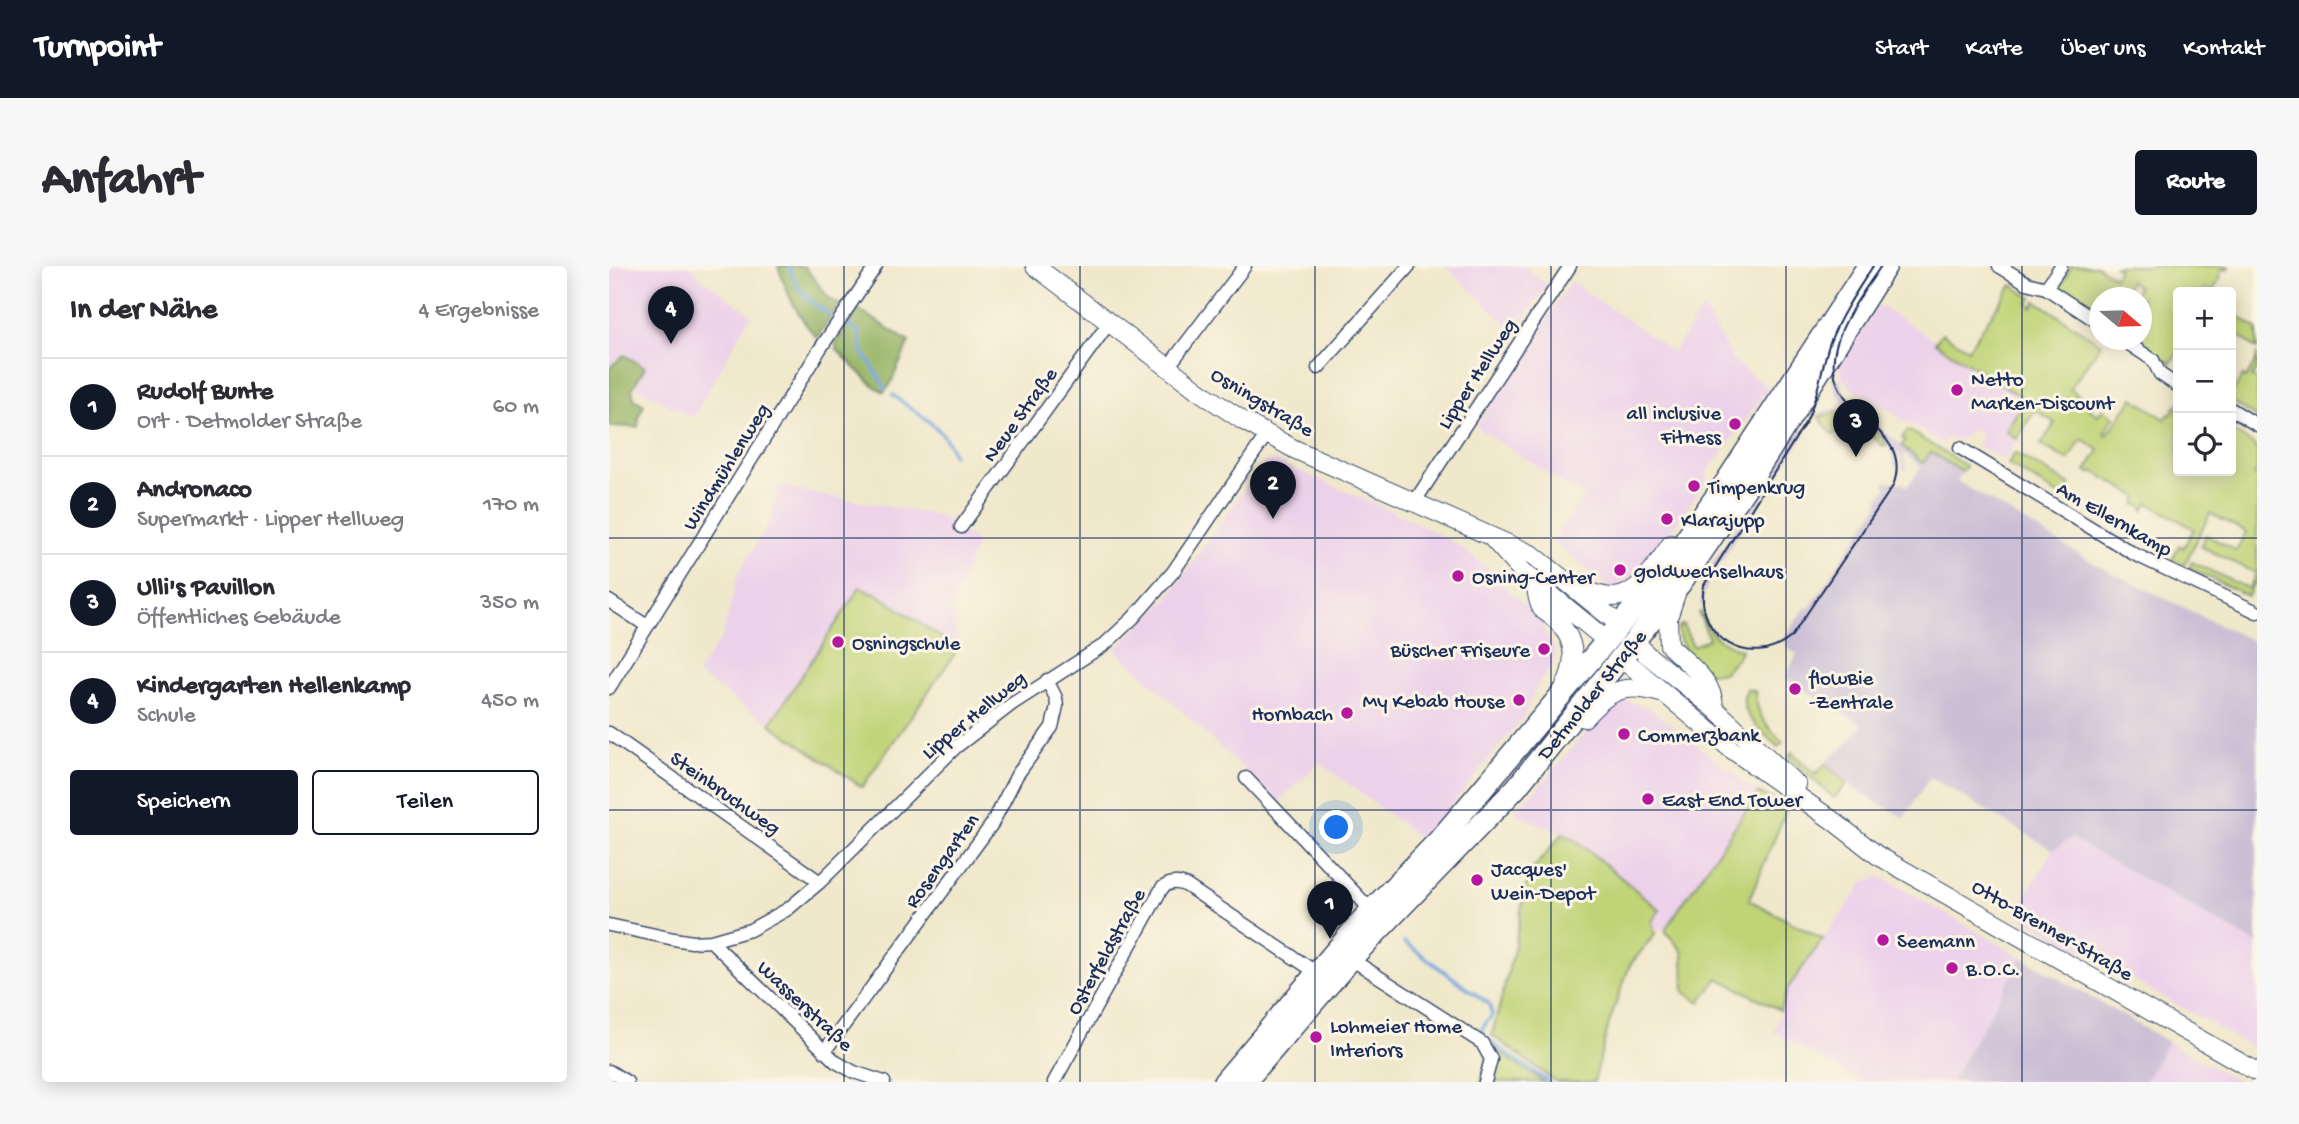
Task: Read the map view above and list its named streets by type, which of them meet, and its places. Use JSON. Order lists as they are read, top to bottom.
{
  "streets": {
    "main road": ["Detmolder Straße"],
    "street": [
      "Lipper Hellweg",
      "Osningstraße",
      "Neue Straße",
      "Windmühlenweg",
      "Am Ellernkamp",
      "Steinbruchweg",
      "Rosengarten",
      "Otto-Brenner-Straße",
      "Osterfeldstraße",
      "Wasserstraße"
    ]
  },
  "crossings": [
    ["Lipper Hellweg", "Osningstraße"],
    ["Lipper Hellweg", "Steinbruchweg"],
    ["Lipper Hellweg", "Rosengarten"],
    ["Lipper Hellweg", "Wasserstraße"],
    ["Osningstraße", "Neue Straße"],
    ["Osningstraße", "Detmolder Straße"],
    ["Osningstraße", "Otto-Brenner-Straße"],
    ["Detmolder Straße", "Otto-Brenner-Straße"],
    ["Detmolder Straße", "Osterfeldstraße"],
    ["Rosengarten", "Wasserstraße"]
  ],
  "places": [
    "Netto Marken-Discount",
    "all inclusive Fitness",
    "Timpenkrug",
    "Klarajupp",
    "goldwechselhaus",
    "Osning-Center",
    "Osningschule",
    "Büscher Friseure",
    "flowBie -Zentrale",
    "My Kebab House",
    "Hornbach",
    "Commerzbank",
    "East End Tower",
    "Jacques' Wein-Depot",
    "Seemann",
    "B.O.C.",
    "Lohmeier Home Interiors"
  ],
  "north": "right",
  "page": {
    "header": "Turnpoint",
    "nav": [
      "Start",
      "Karte",
      "Über uns",
      "Kontakt"
    ],
    "buttons": [
      "Route",
      ["Speichern", "Teilen"]
    ],
    "title": "Anfahrt",
    "heading": ["In der Nähe", "4 Ergebnisse"],
    "pins": [
      "4",
      "3",
      "2",
      "1"
    ],
    "map_buttons": ["+", "−"],
    "list": [
      {
        "mark": "1",
        "name": "Rudolf Bunte",
        "note": "Ort · Detmolder Straße",
        "value": "60 m"
      },
      {
        "mark": "2",
        "name": "Andronaco",
        "note": "Supermarkt · Lipper Hellweg",
        "value": "170 m"
      },
      {
        "mark": "3",
        "name": "Ulli's Pavillon",
        "note": "Öffentliches Gebäude",
        "value": "350 m"
      },
      {
        "mark": "4",
        "name": "Kindergarten Hellenkamp",
        "note": "Schule",
        "value": "450 m"
      }
    ]
  }
}
